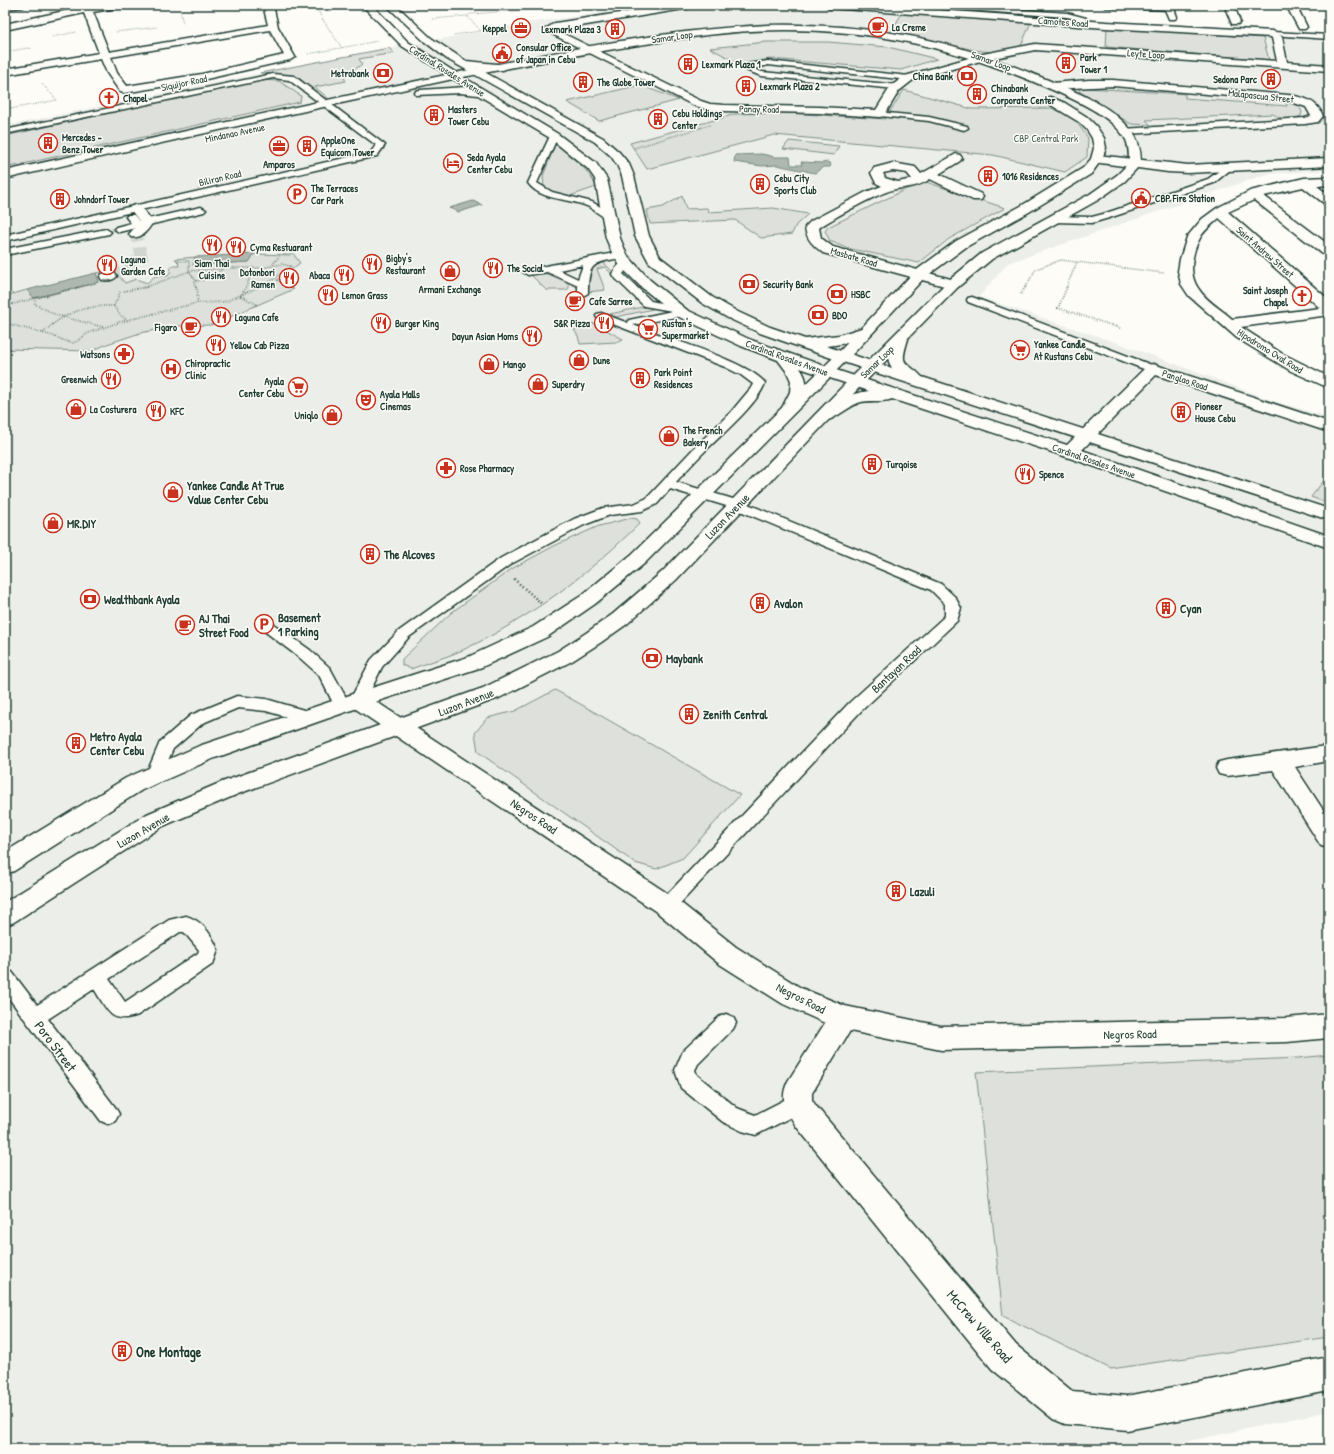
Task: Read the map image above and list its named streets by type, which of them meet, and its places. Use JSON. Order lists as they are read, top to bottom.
{
  "streets": {
    "street": [
      "Camotes Road",
      "Samar Loop",
      "Leyte Loop",
      "Cardinal Rosales Avenue",
      "Malapascua Street",
      "Panay Road",
      "Mindanao Avenue",
      "Saint Andrew Street",
      "Masbate Road",
      "Hipodromo Oval Road",
      "Panglao Road",
      "Luzon Avenue",
      "Negros Road",
      "McCrew Ville Road"
    ],
    "lane": [
      "Siquijor Road",
      "Biliran Road",
      "Bantayan Road",
      "Poro Street"
    ]
  },
  "crossings": [
    ["Samar Loop", "Leyte Loop"],
    ["Samar Loop", "Cardinal Rosales Avenue"],
    ["Samar Loop", "Malapascua Street"],
    ["Samar Loop", "Panay Road"],
    ["Samar Loop", "Mindanao Avenue"],
    ["Samar Loop", "Masbate Road"],
    ["Samar Loop", "Luzon Avenue"],
    ["Cardinal Rosales Avenue", "Mindanao Avenue"],
    ["Cardinal Rosales Avenue", "Panglao Road"],
    ["Cardinal Rosales Avenue", "Luzon Avenue"],
    ["Siquijor Road", "Mindanao Avenue"],
    ["Siquijor Road", "Biliran Road"],
    ["Mindanao Avenue", "Biliran Road"],
    ["Luzon Avenue", "Bantayan Road"],
    ["Luzon Avenue", "Negros Road"],
    ["Bantayan Road", "Negros Road"]
  ],
  "parks": ["CBP Central Park"],
  "places": {
    "cafe": [
      "La Creme",
      "Cafe Sarree",
      "Figaro",
      "AJ Thai Street Food"
    ],
    "office": ["Keppel", "Amparos"],
    "building": [
      "Lexmark Plaza 3",
      "Park Tower 1",
      "Lexmark Plaza 1",
      "Sedona Parc",
      "The Globe Tower",
      "Lexmark Plaza 2",
      "Chinabank Corporate Center",
      "Masters Tower Cebu",
      "Cebu Holdings Center",
      "Mercedes - Benz Tower",
      "AppleOne Equicom Tower",
      "1016 Residences",
      "Cebu City Sports Club",
      "Johndorf Tower",
      "Park Point Residences",
      "Pioneer House Cebu",
      "Turqoise",
      "The Alcoves",
      "Avalon",
      "Cyan",
      "Zenith Central",
      "Metro Ayala Center Cebu",
      "Lazuli",
      "One Montage"
    ],
    "public building": ["Consular Office of Japan in Cebu", "CBP Fire Station"],
    "bank": [
      "Metrobank",
      "China Bank",
      "Security Bank",
      "HSBC",
      "BDO",
      "Wealthbank Ayala",
      "Maybank"
    ],
    "church": ["Chapel", "Saint Joseph Chapel"],
    "hotel": ["Seda Ayala Center Cebu"],
    "parking": ["The Terraces Car Park", "Basement 1 Parking"],
    "restaurant": [
      "Siam Thai Cuisine",
      "Cyma Restuarant",
      "Bigby's Restaurant",
      "Laguna Garden Cafe",
      "The Social",
      "Abaca",
      "Dotonbori Ramen",
      "Lemon Grass",
      "Laguna Cafe",
      "Burger King",
      "S&R Pizza",
      "Dayun Asian Moms",
      "Yellow Cab Pizza",
      "Greenwich",
      "KFC",
      "Spence"
    ],
    "shop": [
      "Armani Exchange",
      "Dune",
      "Mango",
      "Superdry",
      "La Costurera",
      "Uniqlo",
      "The French Bakery",
      "Yankee Candle At True Value Center Cebu",
      "MR.DIY"
    ],
    "supermarket": ["Rustan's Supermarket", "Yankee Candle At Rustans Cebu", "Ayala Center Cebu"],
    "pharmacy": ["Watsons", "Rose Pharmacy"],
    "hospital": ["Chiropractic Clinic"],
    "theatre": ["Ayala Malls Cinemas"]
  }
}
